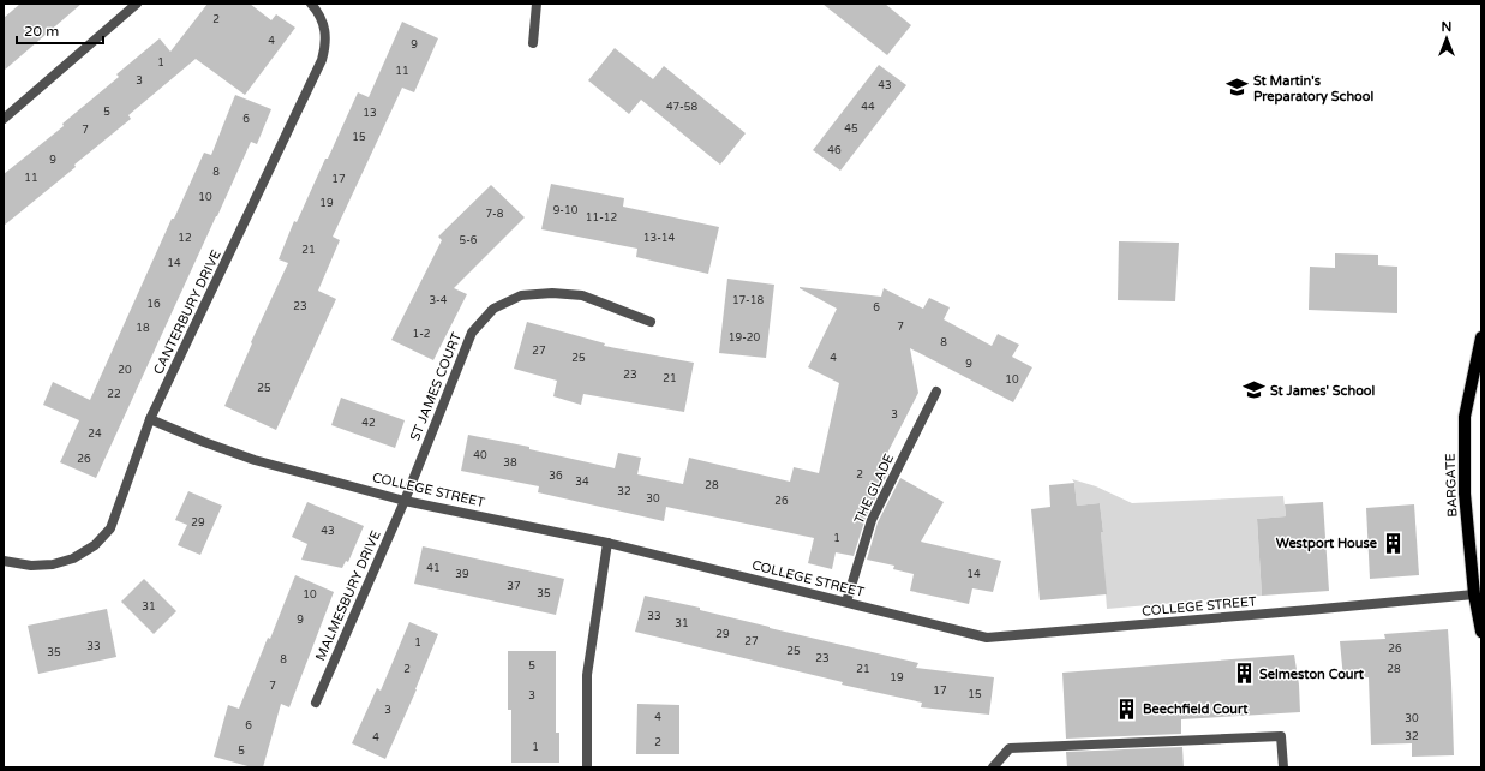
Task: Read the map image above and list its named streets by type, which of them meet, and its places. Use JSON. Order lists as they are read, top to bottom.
{
  "streets": {
    "main road": ["BARGATE"],
    "street": [
      "CANTERBURY DRIVE",
      "ST JAMES COURT",
      "THE GLADE",
      "COLLEGE STREET",
      "MALMESBURY DRIVE"
    ]
  },
  "crossings": [
    ["CANTERBURY DRIVE", "COLLEGE STREET"],
    ["ST JAMES COURT", "COLLEGE STREET"],
    ["ST JAMES COURT", "MALMESBURY DRIVE"],
    ["BARGATE", "COLLEGE STREET"],
    ["THE GLADE", "COLLEGE STREET"],
    ["COLLEGE STREET", "MALMESBURY DRIVE"]
  ],
  "places": {
    "school or university": ["St Martin's Preparatory School", "St James' School"],
    "building": ["Westport House", "Selmeston Court", "Beechfield Court"]
  },
  "house_numbers": [
    "2",
    "4",
    "9",
    "1",
    "11",
    "3",
    "43",
    "47-58",
    "44",
    "5",
    "13",
    "6",
    "45",
    "7",
    "15",
    "46",
    "9",
    "8",
    "11",
    "17",
    "10",
    "19",
    "9-10",
    "7-8",
    "11-12",
    "12",
    "13-14",
    "5-6",
    "21",
    "14",
    "3-4",
    "17-18",
    "16",
    "23",
    "6",
    "7",
    "18",
    "1-2",
    "19-20",
    "8",
    "27",
    "25",
    "4",
    "9",
    "20",
    "23",
    "21",
    "10",
    "25",
    "22",
    "3",
    "42",
    "24",
    "40",
    "26",
    "38",
    "2",
    "36",
    "34",
    "28",
    "32",
    "30",
    "26",
    "29",
    "43",
    "1",
    "41",
    "39",
    "14",
    "37",
    "35",
    "10",
    "31",
    "33",
    "9",
    "31",
    "29",
    "27",
    "1",
    "33",
    "26",
    "25",
    "35",
    "23",
    "8",
    "5",
    "2",
    "21",
    "28",
    "19",
    "7",
    "17",
    "15",
    "3",
    "3",
    "4",
    "30",
    "6",
    "32",
    "4",
    "2",
    "1",
    "5"
  ],
  "scale_bar": "20 m",
  "north": "top"
}
